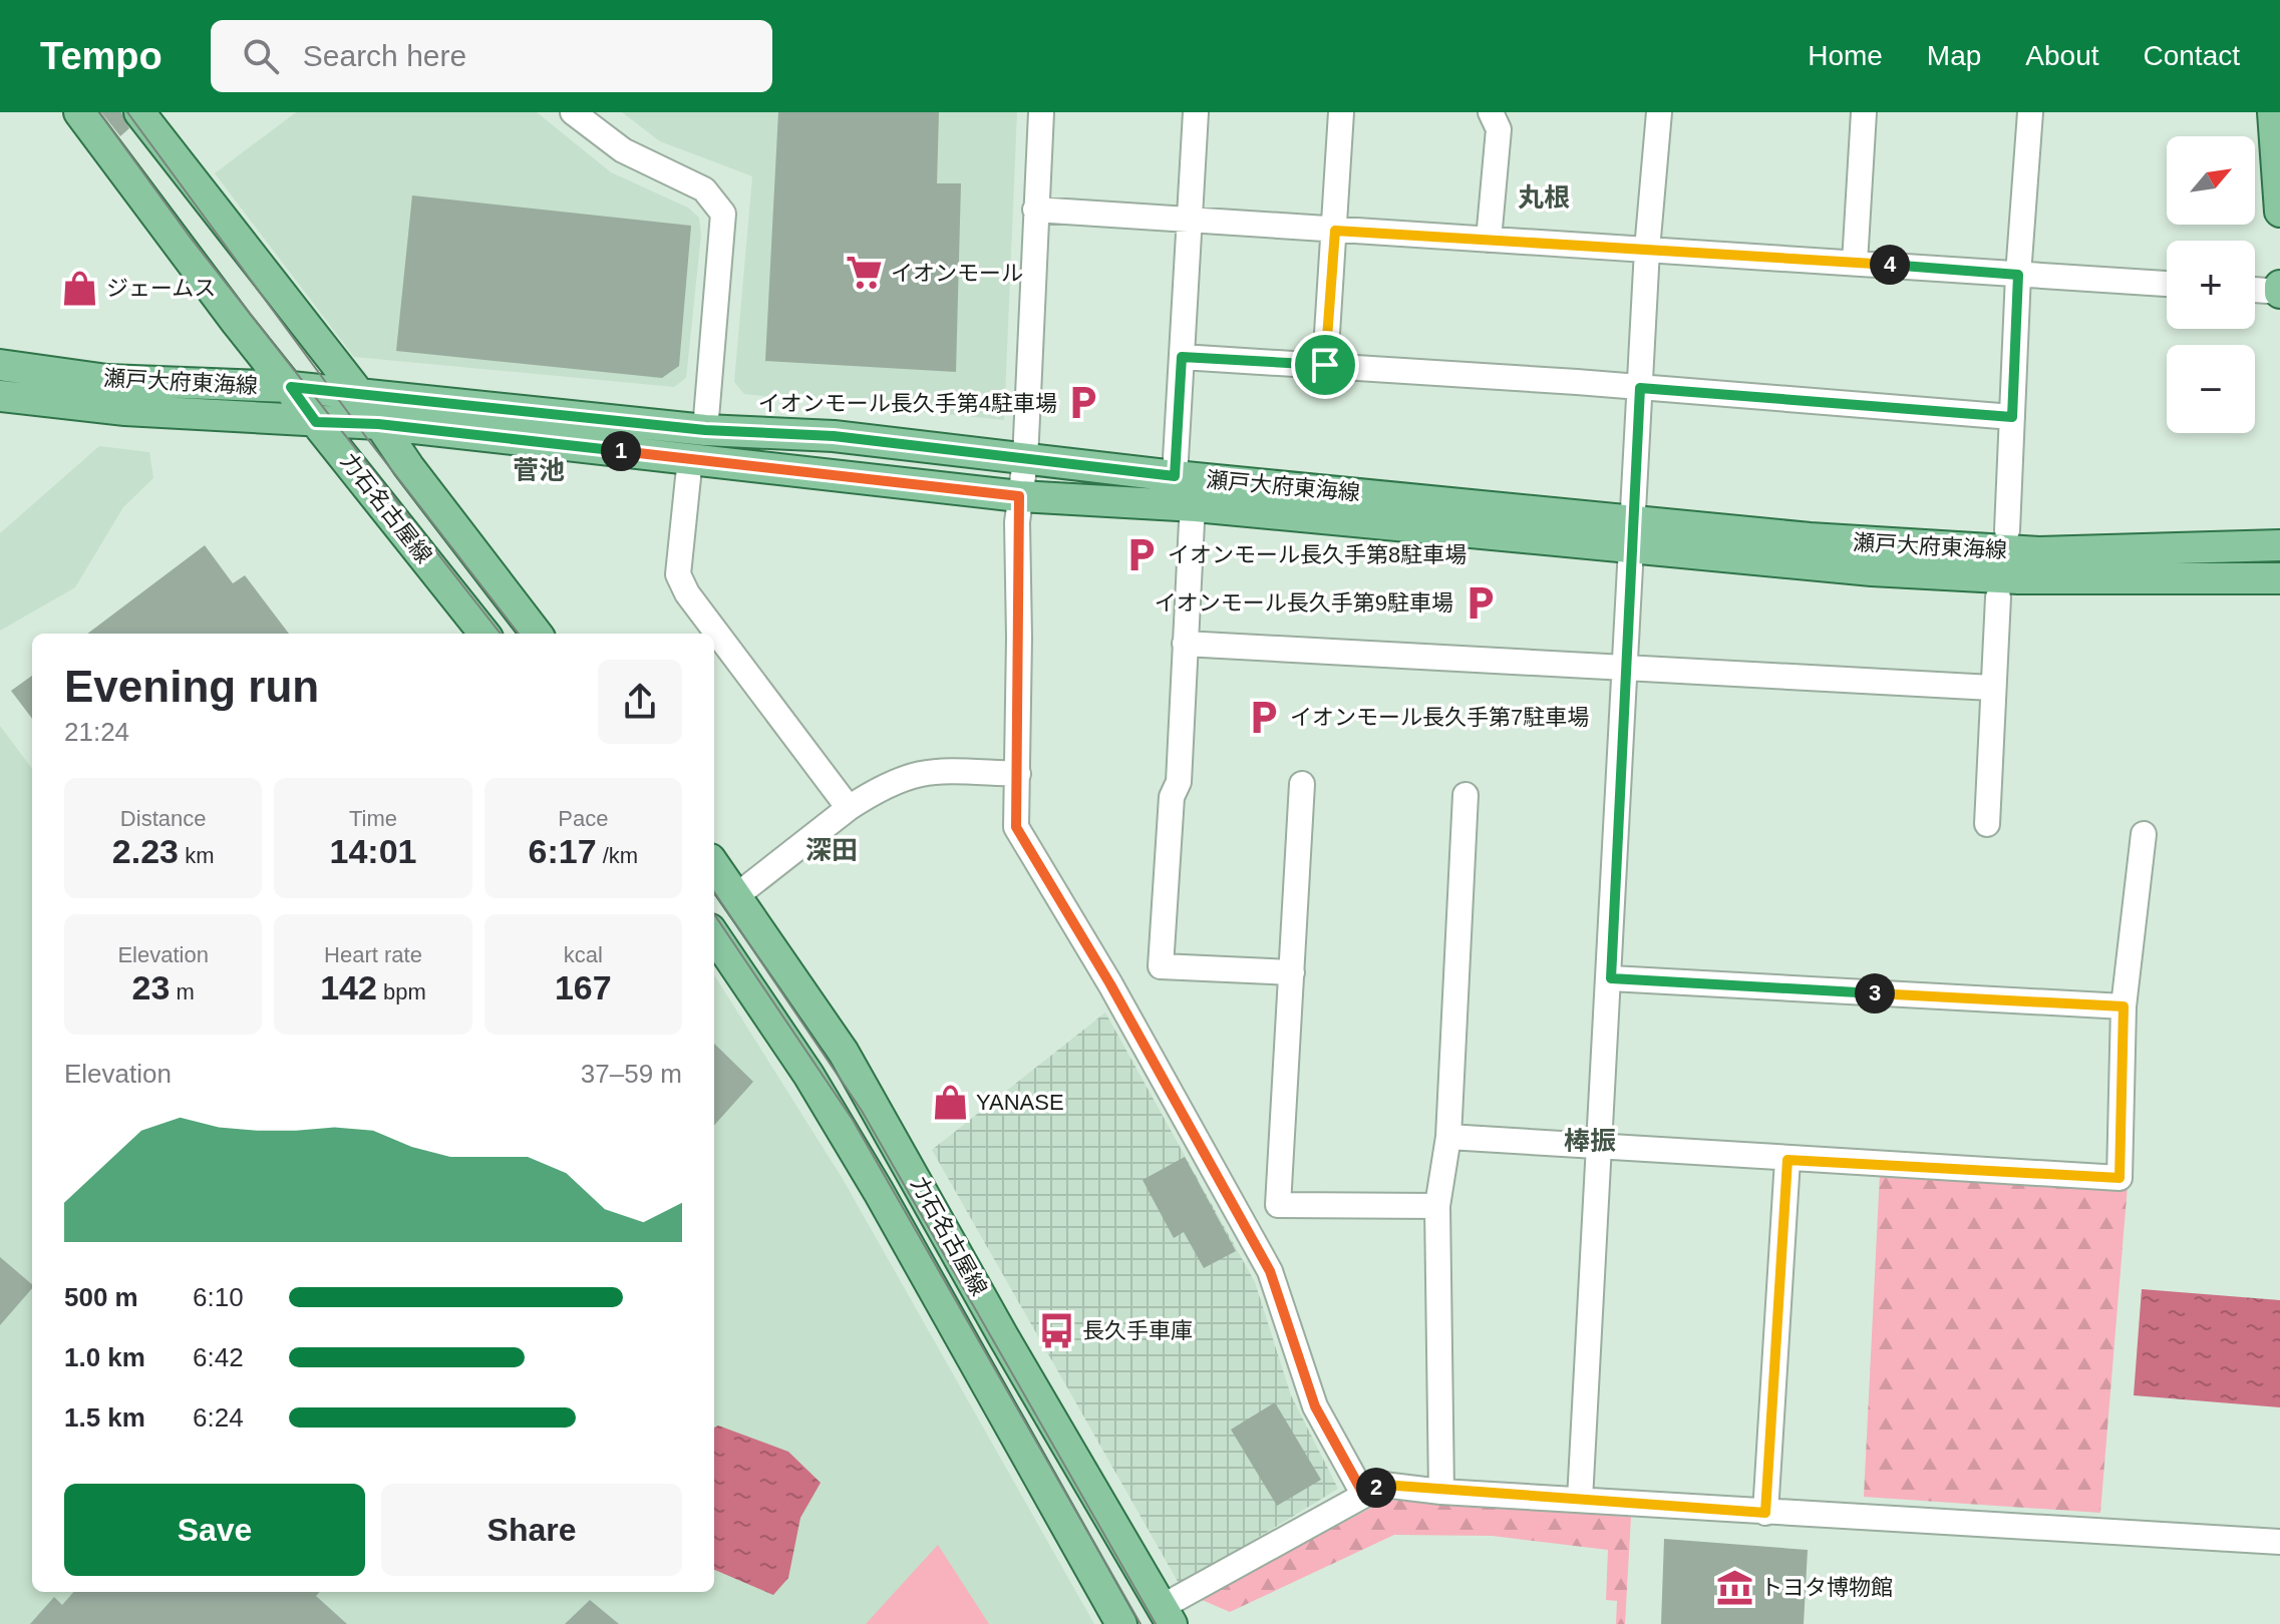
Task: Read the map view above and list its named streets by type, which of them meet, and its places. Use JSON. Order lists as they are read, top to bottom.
{
  "streets": {
    "main road": ["瀬戸大府東海線", "力石名古屋線"]
  },
  "crossings": [
    ["瀬戸大府東海線", "力石名古屋線"]
  ],
  "districts": [
    "丸根",
    "菅池",
    "深田",
    "棒振"
  ],
  "places": {
    "supermarket": ["イオンモール"],
    "shop": ["ジェームス", "YANASE"],
    "parking": [
      "イオンモール長久手第4駐車場",
      "イオンモール長久手第8駐車場",
      "イオンモール長久手第9駐車場",
      "イオンモール長久手第7駐車場"
    ],
    "bus stop": ["長久手車庫"],
    "museum": ["トヨタ博物館"]
  },
  "north": "top right",
  "page": {
    "header": "Tempo",
    "search": "Search here",
    "nav": [
      "Home",
      "Map",
      "About",
      "Contact"
    ],
    "map_buttons": ["+", "−"],
    "pins": [
      "4",
      "1",
      "3",
      "2"
    ],
    "heading": ["Evening run", "21:24"],
    "stats": [
      ["Distance", "2.23 km"],
      ["Time", "14:01"],
      ["Pace", "6:17 /km"],
      ["Elevation", "23 m"],
      ["Heart rate", "142 bpm"],
      ["kcal", "167"]
    ],
    "chart": ["Elevation", "37–59 m"],
    "list": [
      {
        "name": "500 m",
        "note": "6:10"
      },
      {
        "name": "1.0 km",
        "note": "6:42"
      },
      {
        "name": "1.5 km",
        "note": "6:24"
      }
    ],
    "buttons": ["Save", "Share"]
  }
}
